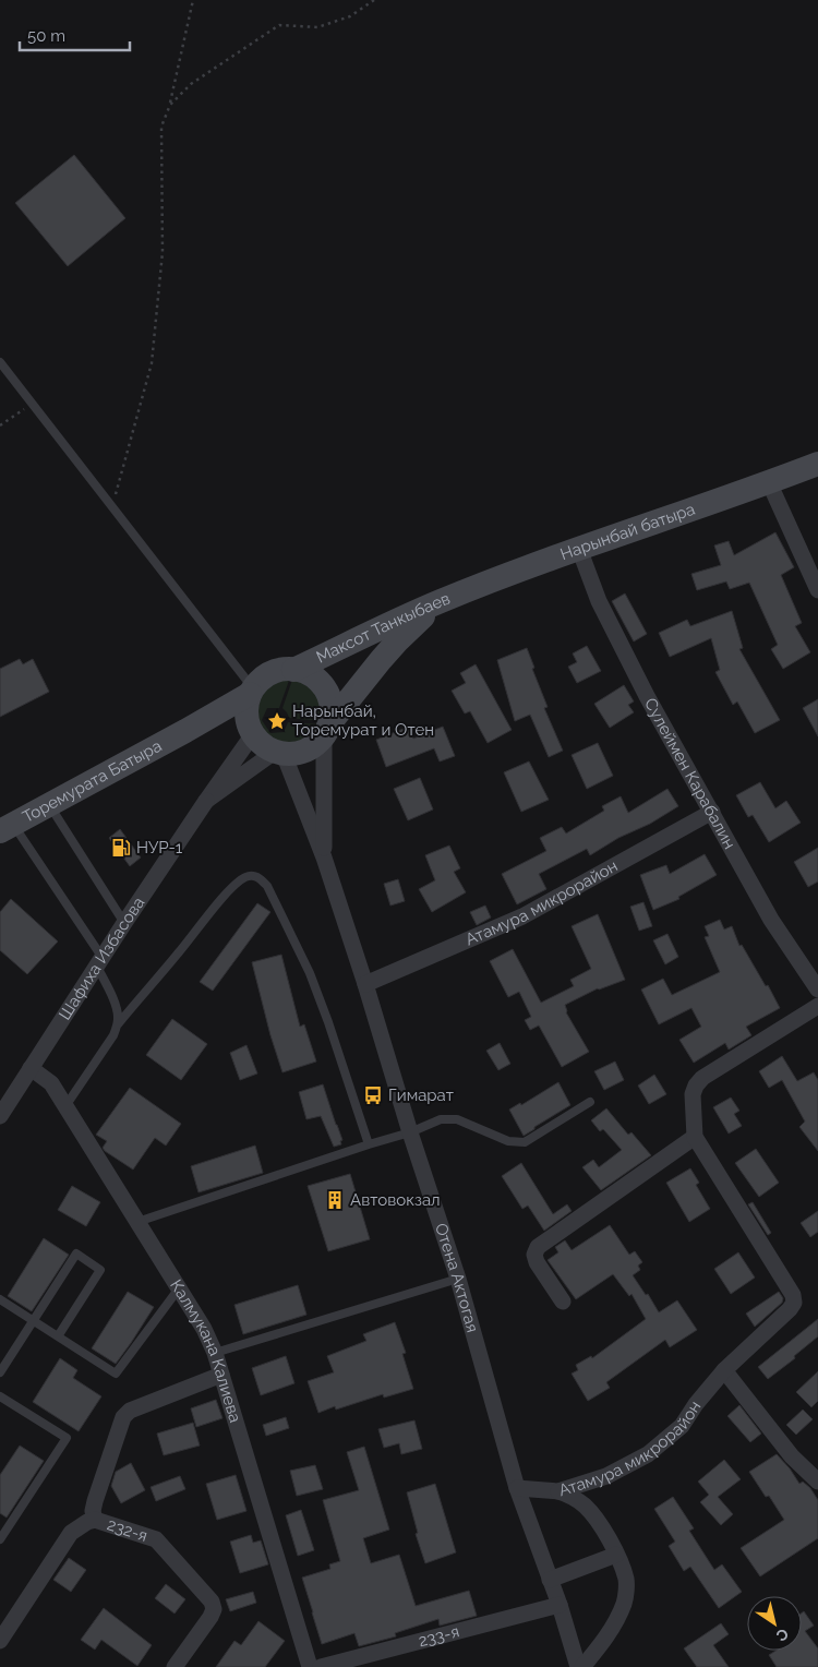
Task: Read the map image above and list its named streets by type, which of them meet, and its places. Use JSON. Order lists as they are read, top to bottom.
{
  "streets": {
    "street": [
      "Нарынбай батыра",
      "Максот Танкыбаев",
      "Сулеймен Карабалин",
      "Торемурата Батыра",
      "Атамура микрорайон",
      "Шафиха Избасова",
      "Отена Актогая",
      "Калмукана Калиева",
      "232-я",
      "233-я"
    ]
  },
  "crossings": [
    ["Нарынбай батыра", "Максот Танкыбаев"],
    ["Нарынбай батыра", "Сулеймен Карабалин"],
    ["Максот Танкыбаев", "Торемурата Батыра"],
    ["Максот Танкыбаев", "Шафиха Избасова"],
    ["Максот Танкыбаев", "Отена Актогая"],
    ["Сулеймен Карабалин", "Атамура микрорайон"],
    ["Торемурата Батыра", "Шафиха Избасова"],
    ["Торемурата Батыра", "Отена Актогая"],
    ["Атамура микрорайон", "Отена Актогая"],
    ["Шафиха Избасова", "Отена Актогая"],
    ["Шафиха Избасова", "Калмукана Калиева"],
    ["Отена Актогая", "233-я"]
  ],
  "places": {
    "place": ["Нарынбай, Торемурат и Отен"],
    "fuel station": ["НУР-1"],
    "bus stop": ["Гимарат"],
    "building": ["Автовокзал"]
  },
  "scale_bar": "50 m",
  "north": "bottom right"
}
